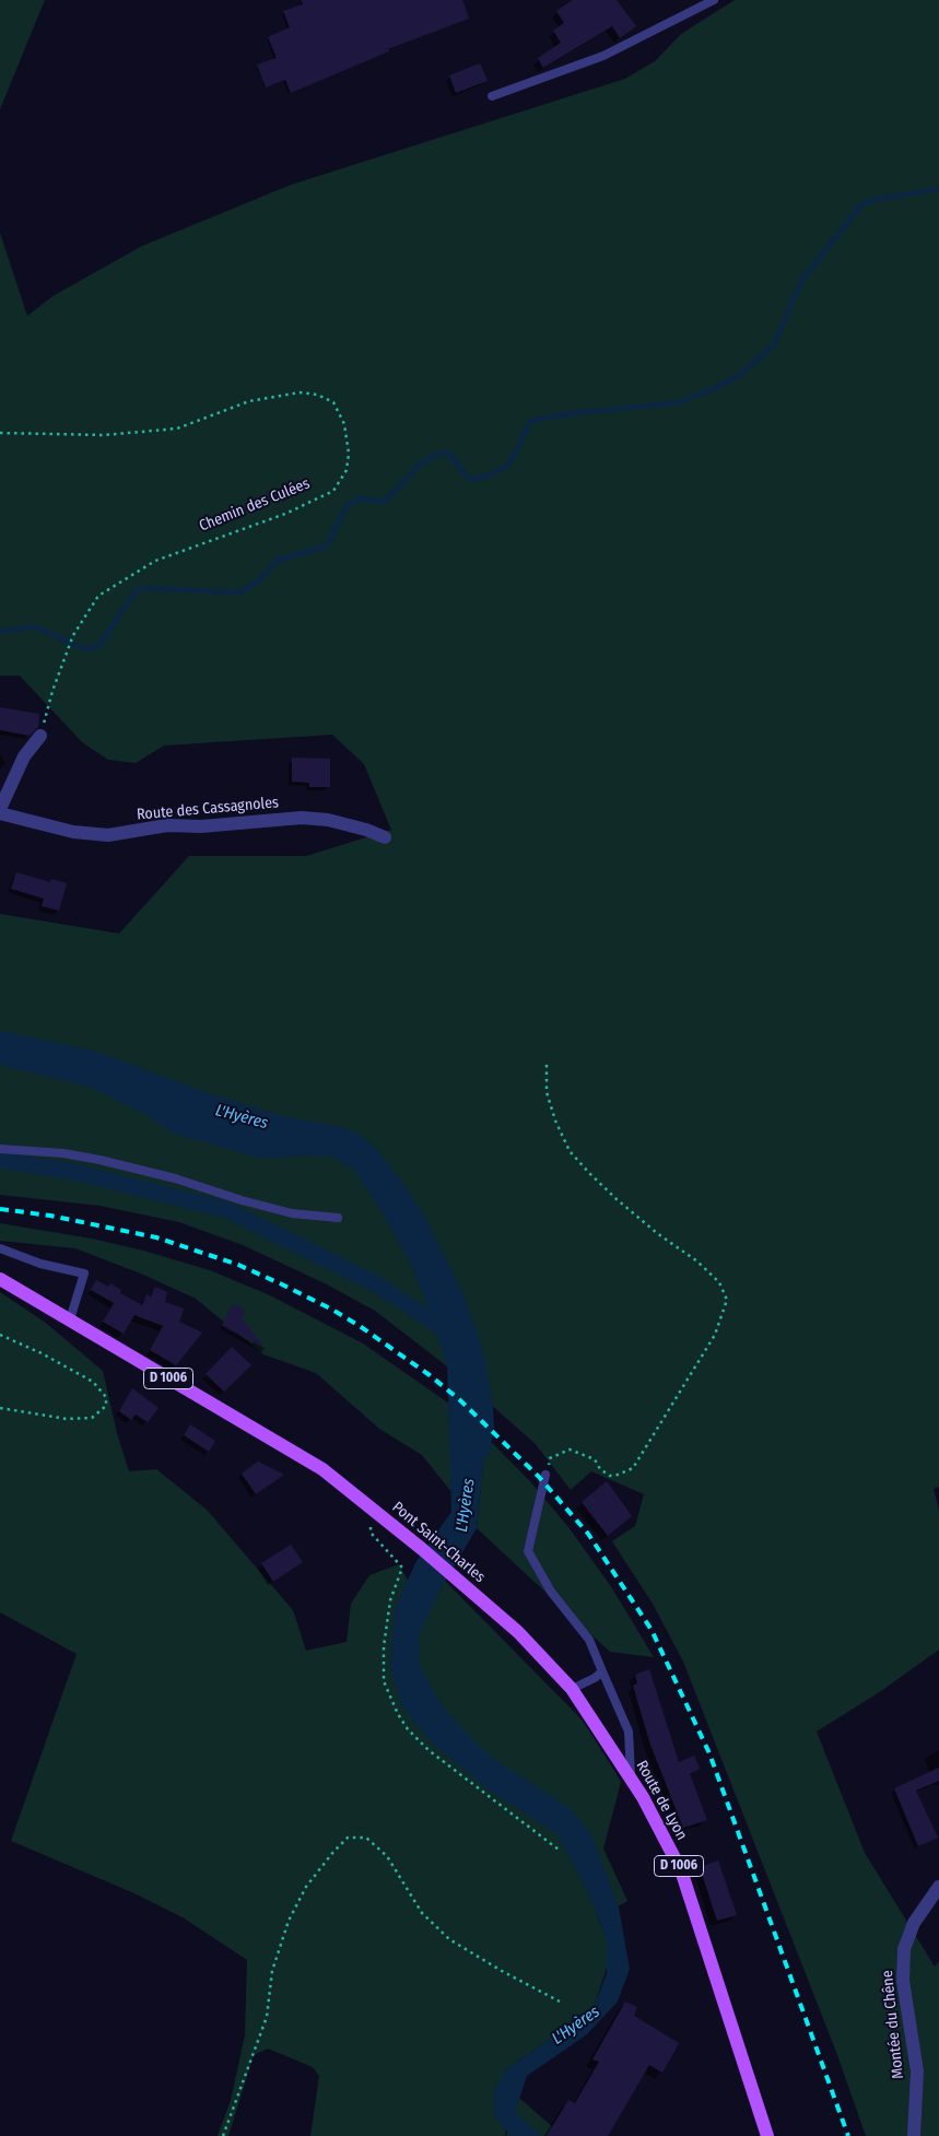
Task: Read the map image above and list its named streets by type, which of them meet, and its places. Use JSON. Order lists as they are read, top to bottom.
{
  "streets": {
    "main road": ["D 1006", "Pont Saint-Charles", "Route de Lyon"],
    "street": ["Route des Cassagnoles", "Montée du Chêne"],
    "path": ["Chemin des Culées"]
  },
  "crossings": [
    ["D 1006", "Pont Saint-Charles"],
    ["Pont Saint-Charles", "Route de Lyon"]
  ],
  "water": ["L'Hyères"]
}
